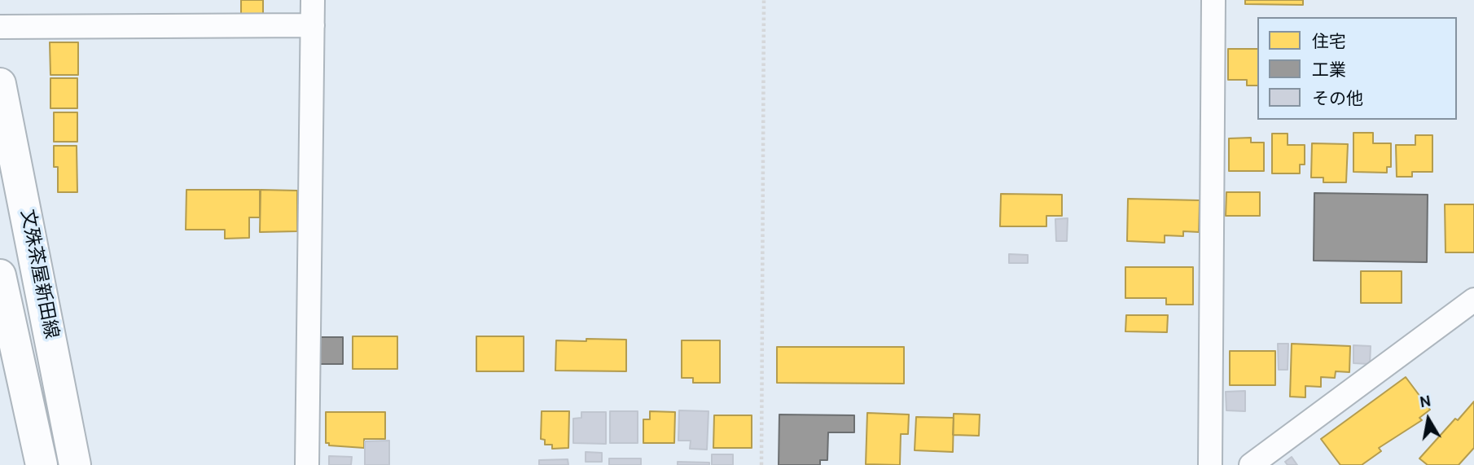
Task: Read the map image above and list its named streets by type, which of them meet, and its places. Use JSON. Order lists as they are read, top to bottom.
{
  "streets": {
    "main road": ["文殊茶屋新田線"]
  },
  "legend": ["住宅", "工業", "その他"],
  "north": "top"
}
